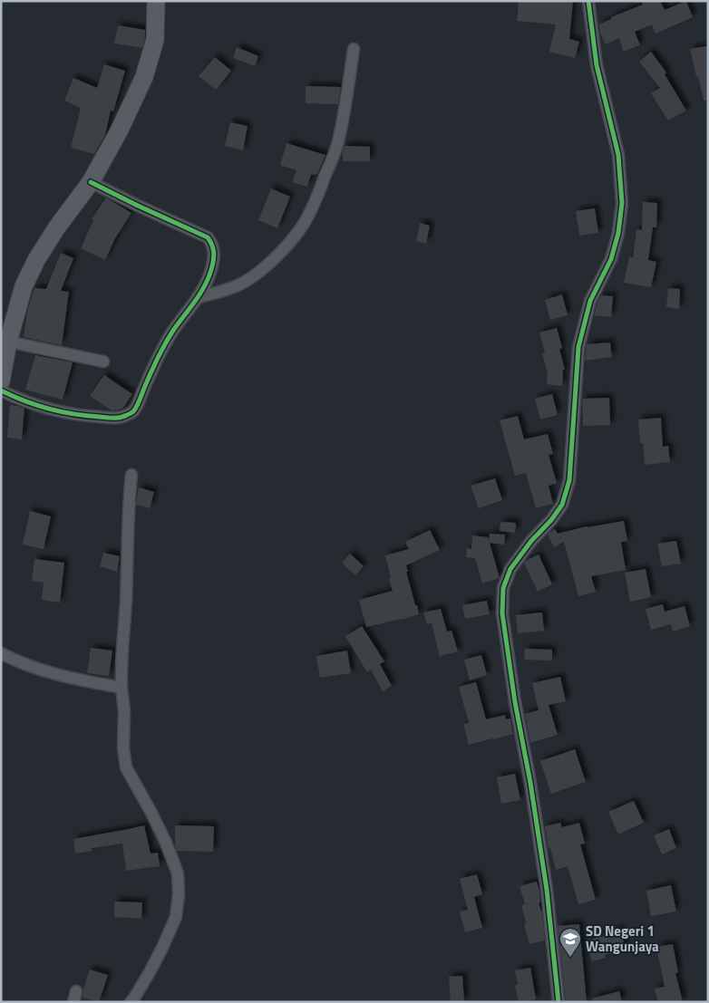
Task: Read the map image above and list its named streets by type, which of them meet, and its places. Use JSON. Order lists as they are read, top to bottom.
{
  "places": {
    "school or university": ["SD Negeri 1 Wangunjaya"]
  }
}
